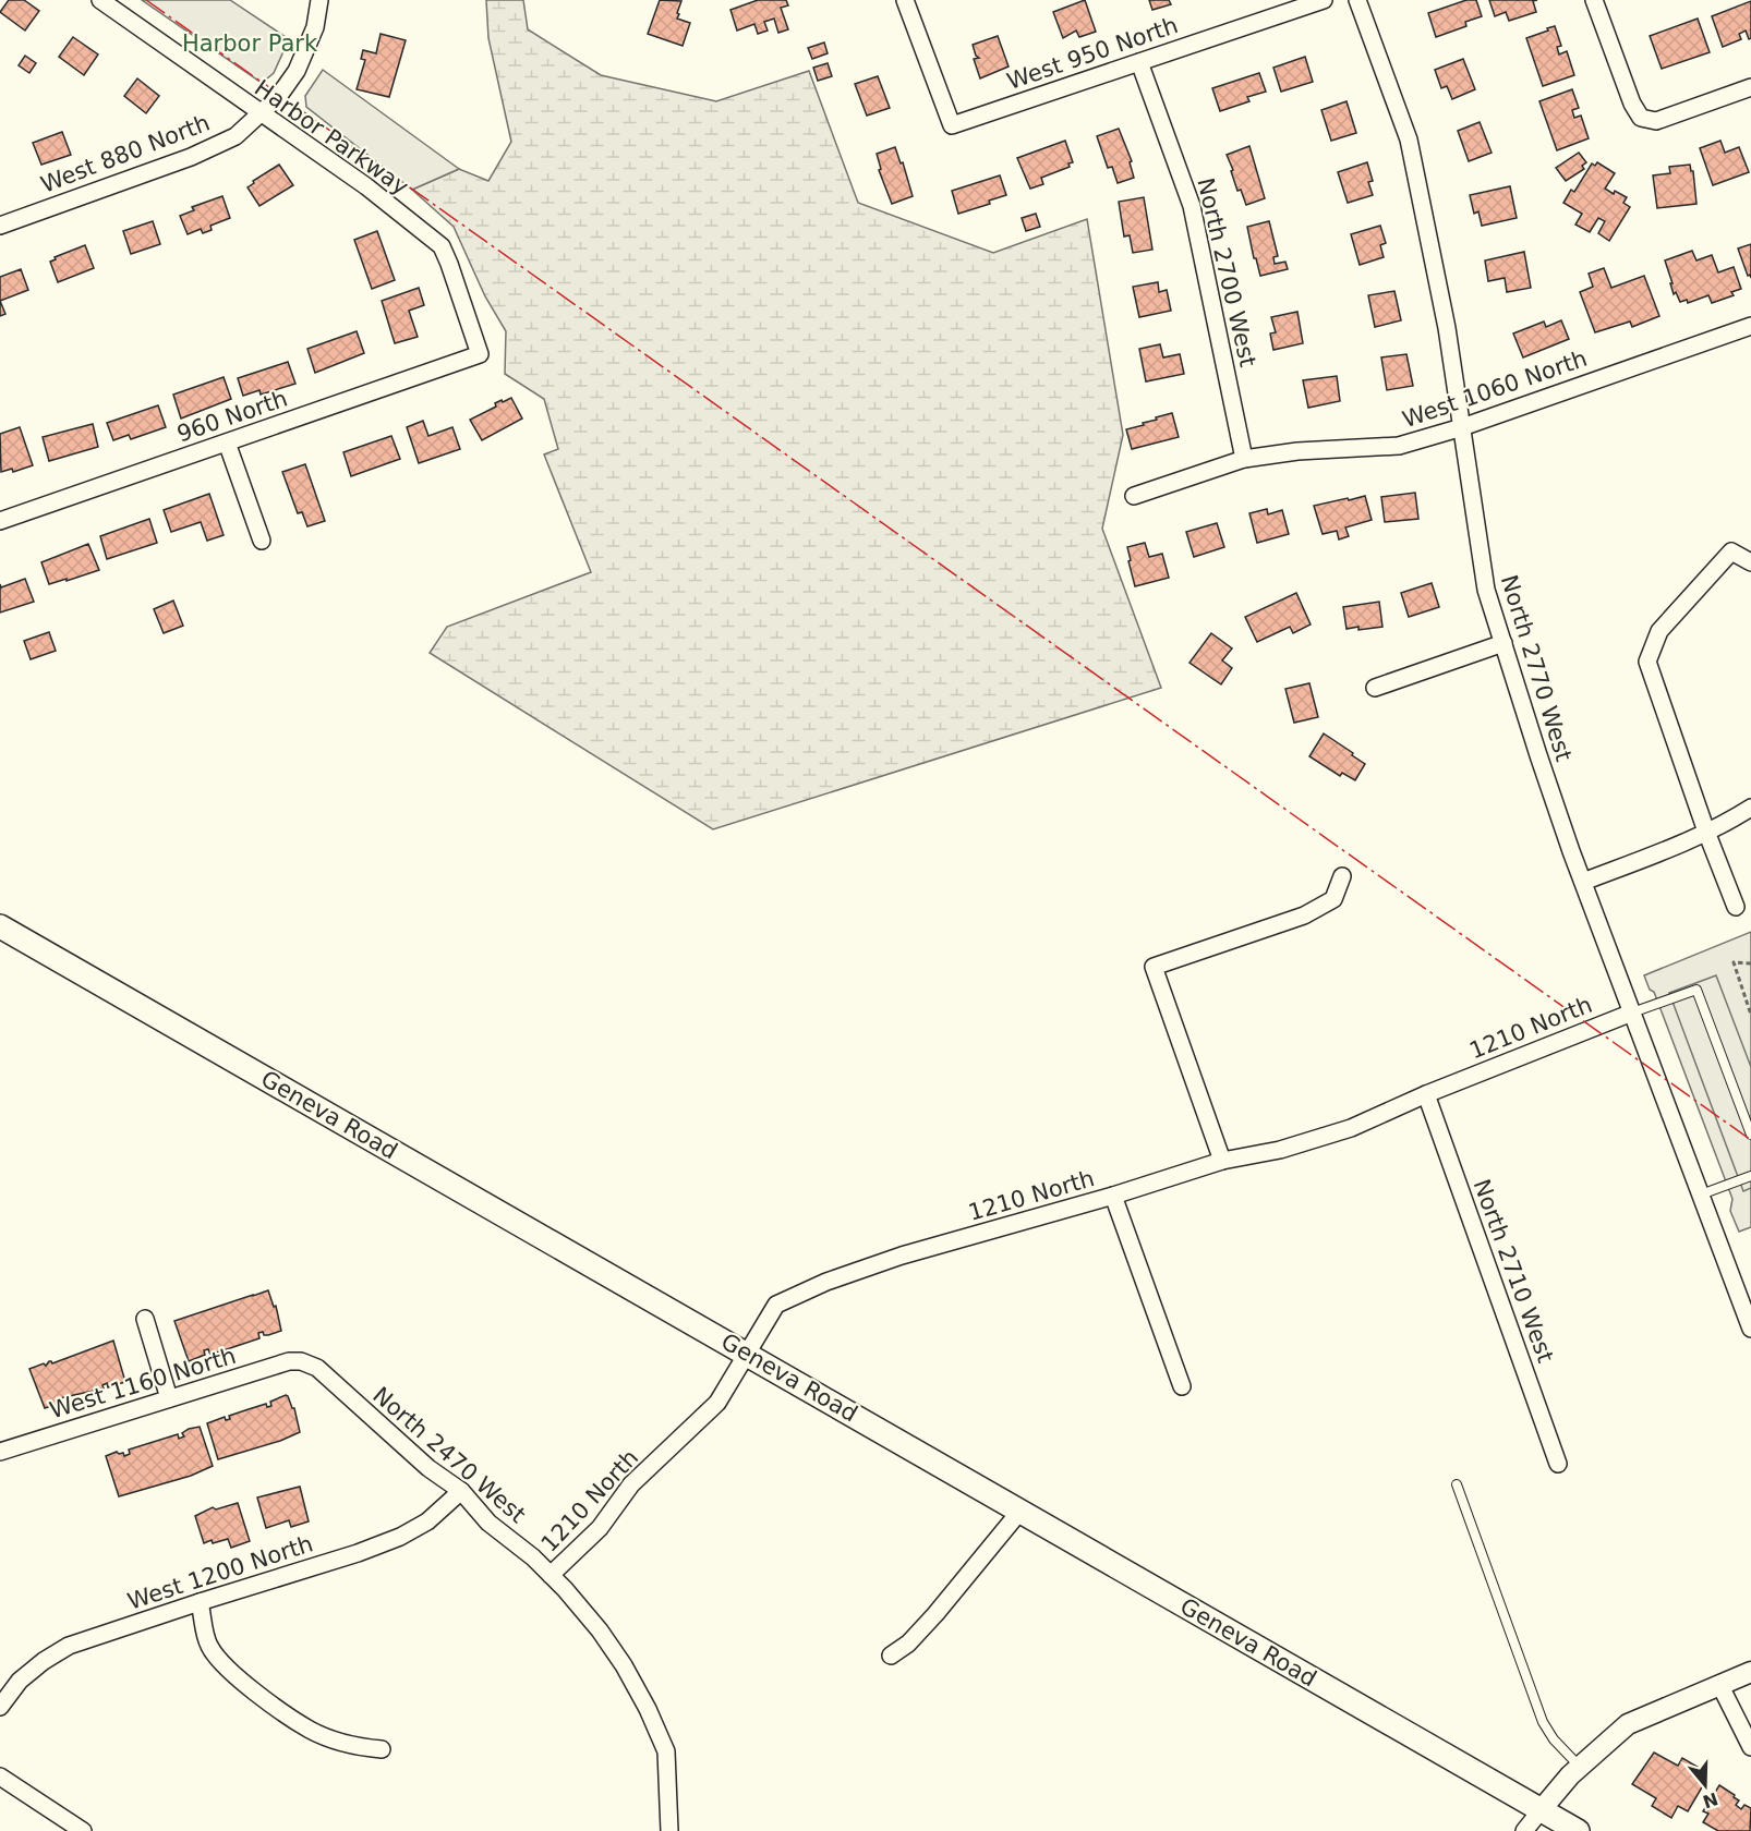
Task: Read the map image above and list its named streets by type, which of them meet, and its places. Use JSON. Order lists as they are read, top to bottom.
{
  "streets": {
    "main road": ["Geneva Road"],
    "street": [
      "West 950 North",
      "Harbor Parkway",
      "West 880 North",
      "North 2700 West",
      "West 1060 North",
      "960 North",
      "North 2770 West",
      "1210 North",
      "North 2710 West",
      "West 1160 North",
      "North 2470 West",
      "West 1200 North"
    ]
  },
  "crossings": [
    ["West 950 North", "North 2700 West"],
    ["Harbor Parkway", "West 880 North"],
    ["Harbor Parkway", "960 North"],
    ["North 2700 West", "West 1060 North"],
    ["West 1060 North", "North 2770 West"],
    ["North 2770 West", "1210 North"],
    ["1210 North", "Geneva Road"],
    ["1210 North", "North 2710 West"],
    ["1210 North", "North 2470 West"],
    ["West 1160 North", "North 2470 West"],
    ["North 2470 West", "West 1200 North"]
  ],
  "parks": ["Harbor Park"],
  "north": "bottom"
}
